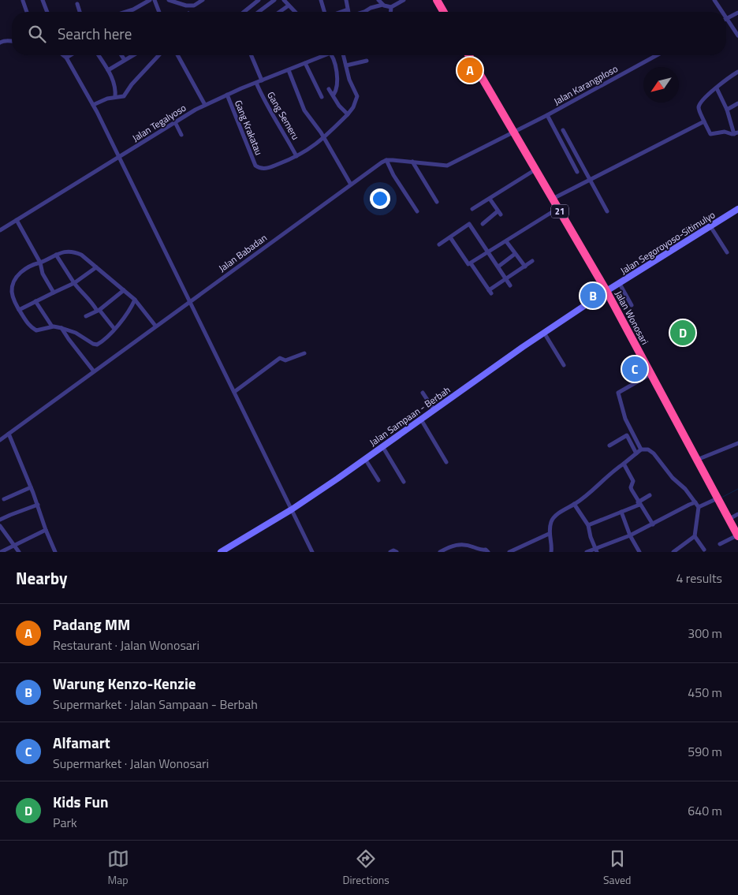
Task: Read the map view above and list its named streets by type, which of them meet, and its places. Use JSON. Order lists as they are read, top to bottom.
{
  "streets": {
    "highway": ["21", "Jalan Wonosari"],
    "main road": ["Jalan Segoroyoso-Sitimulyo", "Jalan Sampaan - Berbah"],
    "street": [
      "Jalan Karangploso",
      "Gang Semeru",
      "Jalan Tegalyoso",
      "Gang Krakatau",
      "Jalan Babadan"
    ]
  },
  "crossings": [
    ["Jalan Karangploso", "Jalan Wonosari"],
    ["Gang Semeru", "Jalan Tegalyoso"],
    ["Gang Semeru", "Gang Krakatau"],
    ["Jalan Tegalyoso", "Gang Krakatau"],
    ["Jalan Segoroyoso-Sitimulyo", "Jalan Wonosari"],
    ["Jalan Segoroyoso-Sitimulyo", "Jalan Sampaan - Berbah"],
    ["Jalan Wonosari", "Jalan Sampaan - Berbah"]
  ],
  "north": "bottom left",
  "page": {
    "search": "Search here",
    "pins": [
      "A",
      "B",
      "D",
      "C"
    ],
    "heading": ["Nearby", "4 results"],
    "list": [
      {
        "mark": "A",
        "name": "Padang MM",
        "note": "Restaurant · Jalan Wonosari",
        "value": "300 m"
      },
      {
        "mark": "B",
        "name": "Warung Kenzo-Kenzie",
        "note": "Supermarket · Jalan Sampaan - Berbah",
        "value": "450 m"
      },
      {
        "mark": "C",
        "name": "Alfamart",
        "note": "Supermarket · Jalan Wonosari",
        "value": "590 m"
      },
      {
        "mark": "D",
        "name": "Kids Fun",
        "note": "Park",
        "value": "640 m"
      }
    ],
    "nav": ["Map", "Directions", "Saved"]
  }
}
